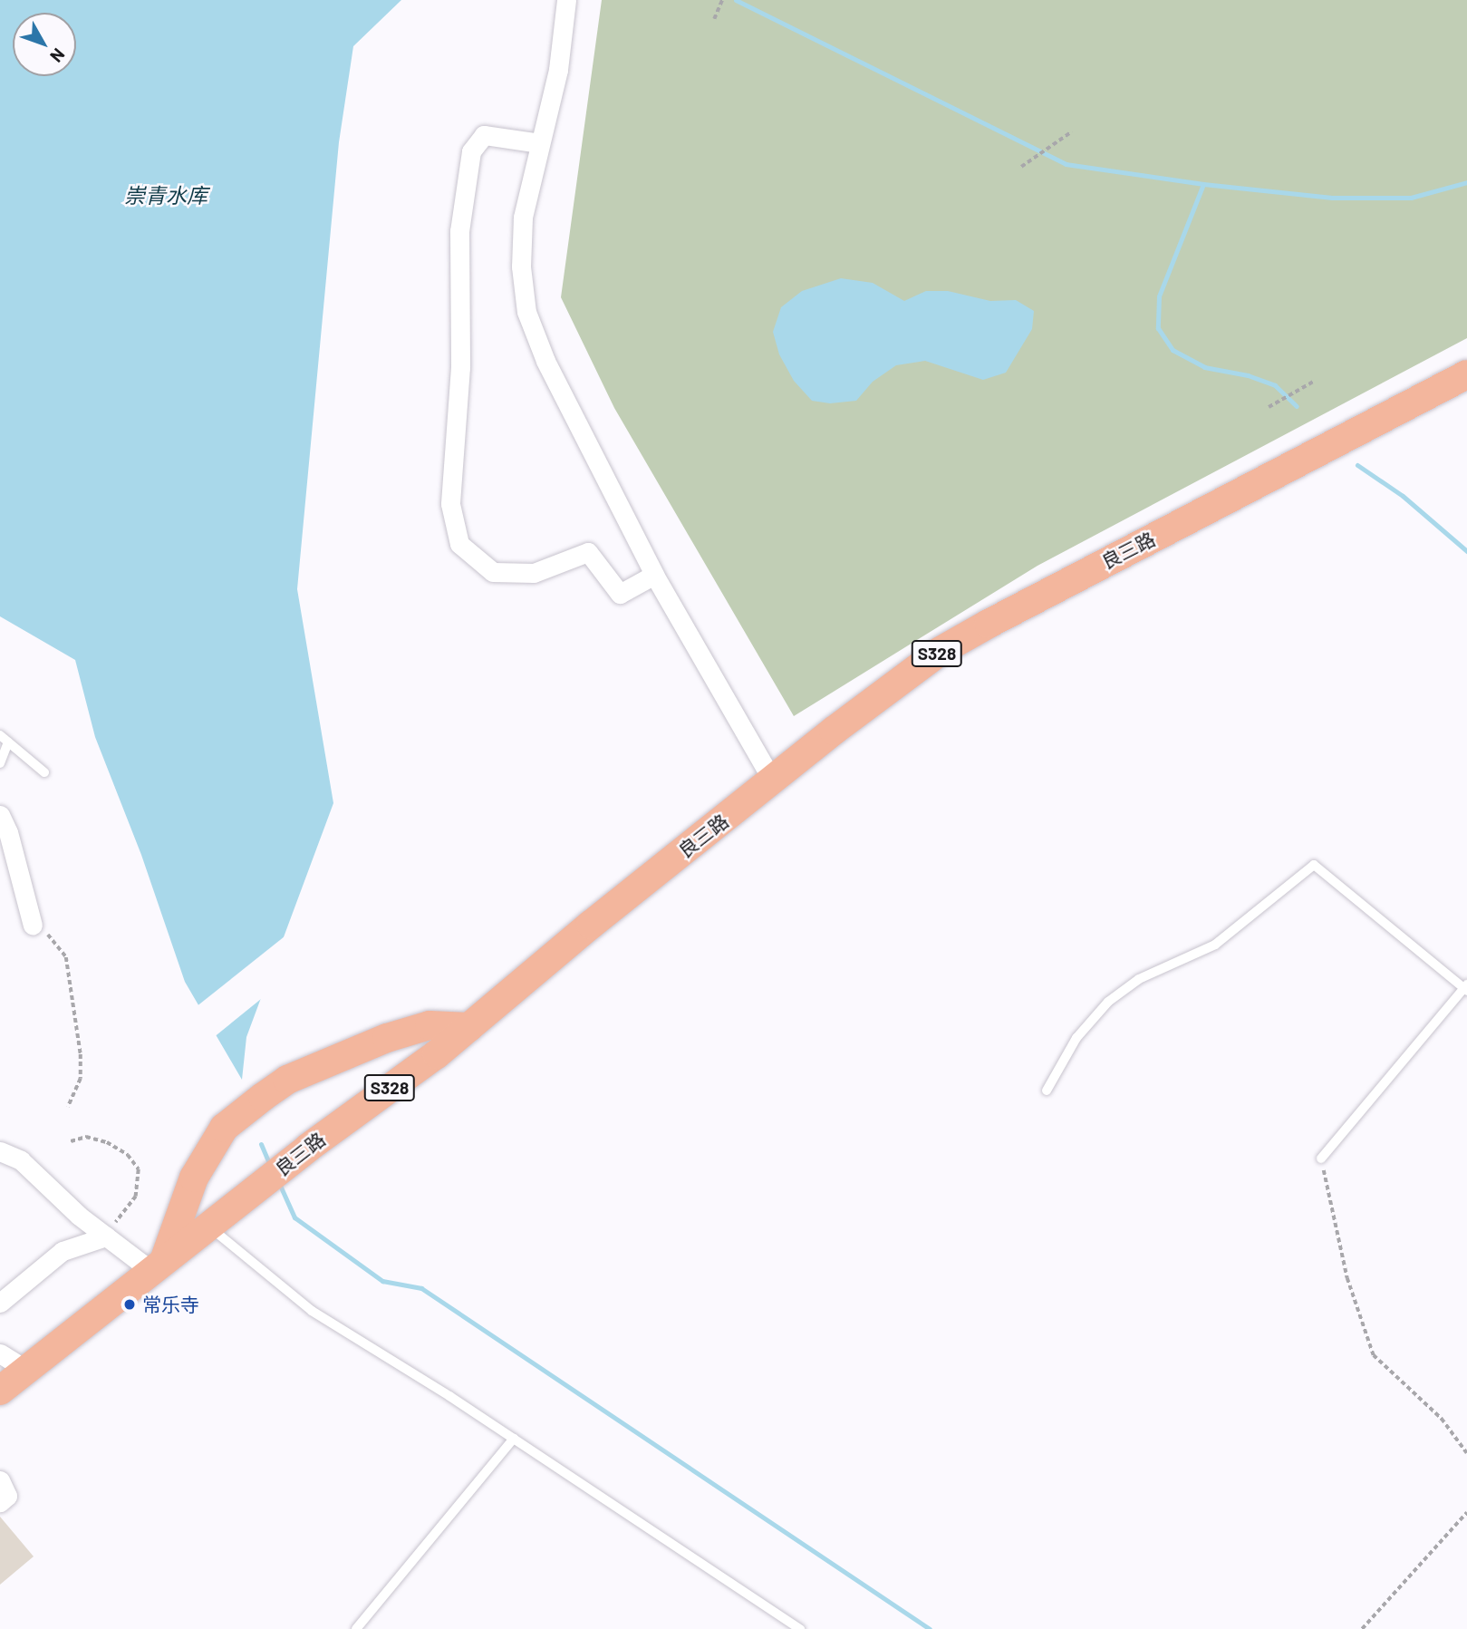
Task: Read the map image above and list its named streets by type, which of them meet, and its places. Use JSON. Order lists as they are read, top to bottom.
{
  "streets": {
    "main road": ["良三路", "S328"]
  },
  "water": ["崇青水库"],
  "places": ["常乐寺"],
  "north": "bottom right"
}
